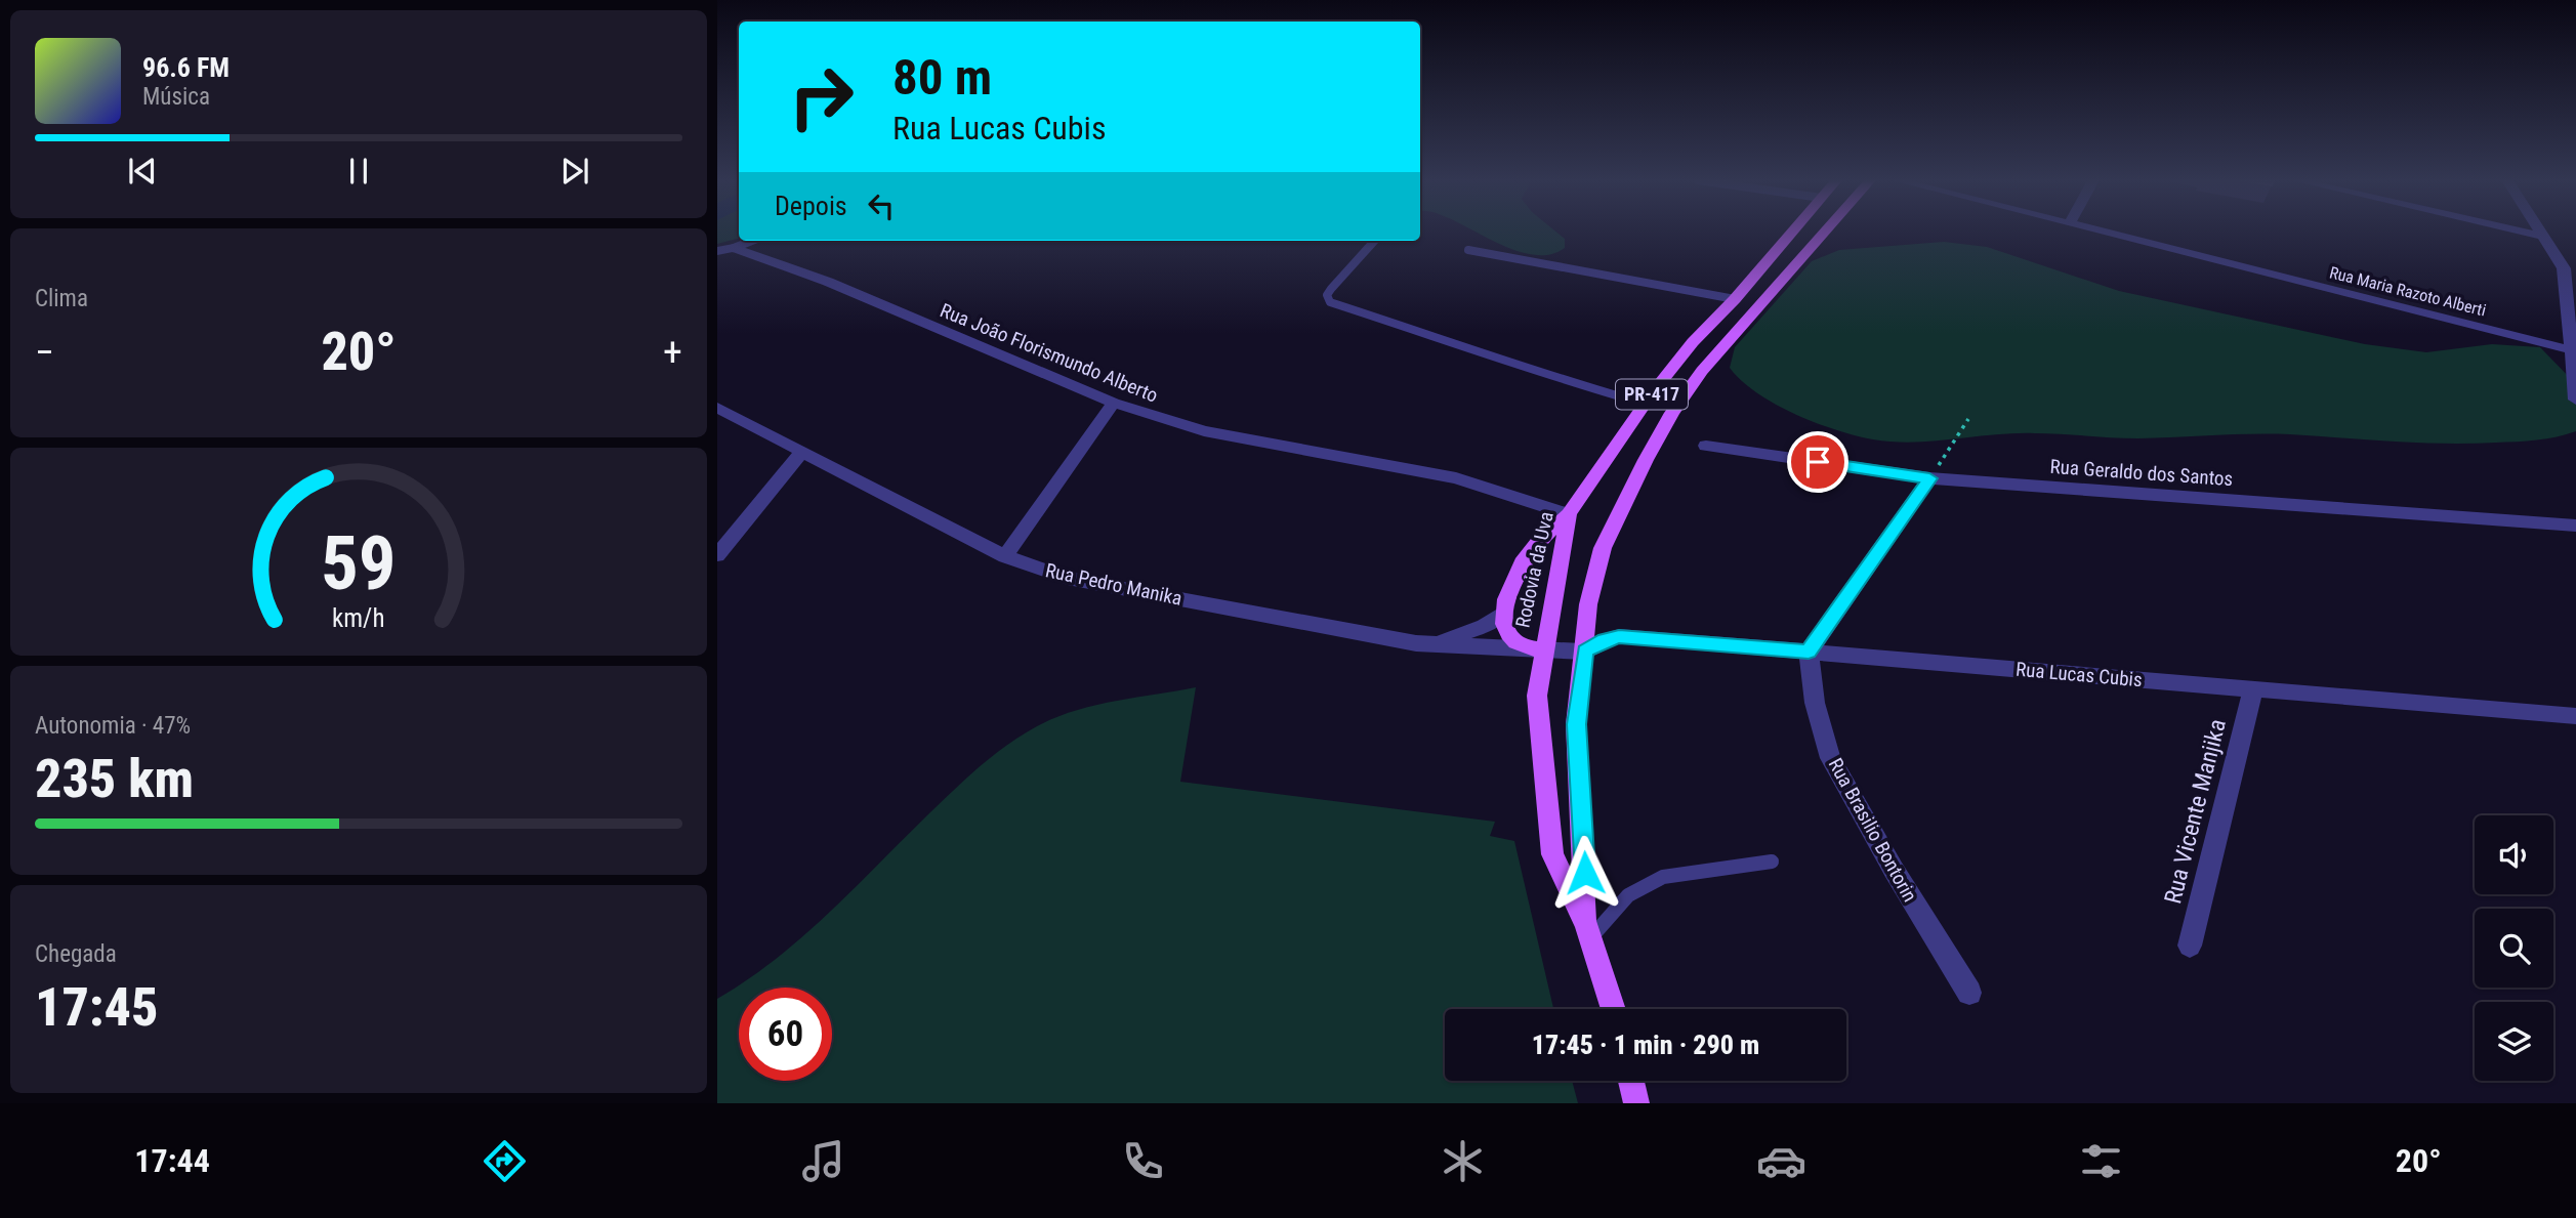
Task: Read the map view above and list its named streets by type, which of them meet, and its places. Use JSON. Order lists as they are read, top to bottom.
{
  "streets": {
    "main road": ["PR-417", "Rodovia da Uva"],
    "street": [
      "Rua Maria Razoto Alberti",
      "Rua João Florismundo Alberto",
      "Rua Geraldo dos Santos",
      "Rua Pedro Manika",
      "Rua Lucas Cubis",
      "Rua Vicente Manjika",
      "Rua Brasilio Bontorin"
    ]
  },
  "crossings": [
    ["Rua João Florismundo Alberto", "Rodovia da Uva"],
    ["Rodovia da Uva", "Rua Pedro Manika"],
    ["Rodovia da Uva", "Rua Lucas Cubis"],
    ["Rua Pedro Manika", "Rua Lucas Cubis"],
    ["Rua Lucas Cubis", "Rua Vicente Manjika"],
    ["Rua Lucas Cubis", "Rua Brasilio Bontorin"]
  ],
  "page": {
    "turn": ["80 m", "Rua Lucas Cubis"],
    "song": ["96.6 FM", "Música"],
    "then": "Depois",
    "tile": [
      "Clima",
      ["Autonomia · 47%", "235 km"],
      ["Chegada", "17:45"]
    ],
    "heat": ["−", "20°", "+"],
    "limit": "60",
    "trip": "17:45 · 1 min · 290 m",
    "tabs": ["17:44", "20°"],
    "gauge": ["59", "km/h"]
  }
}
